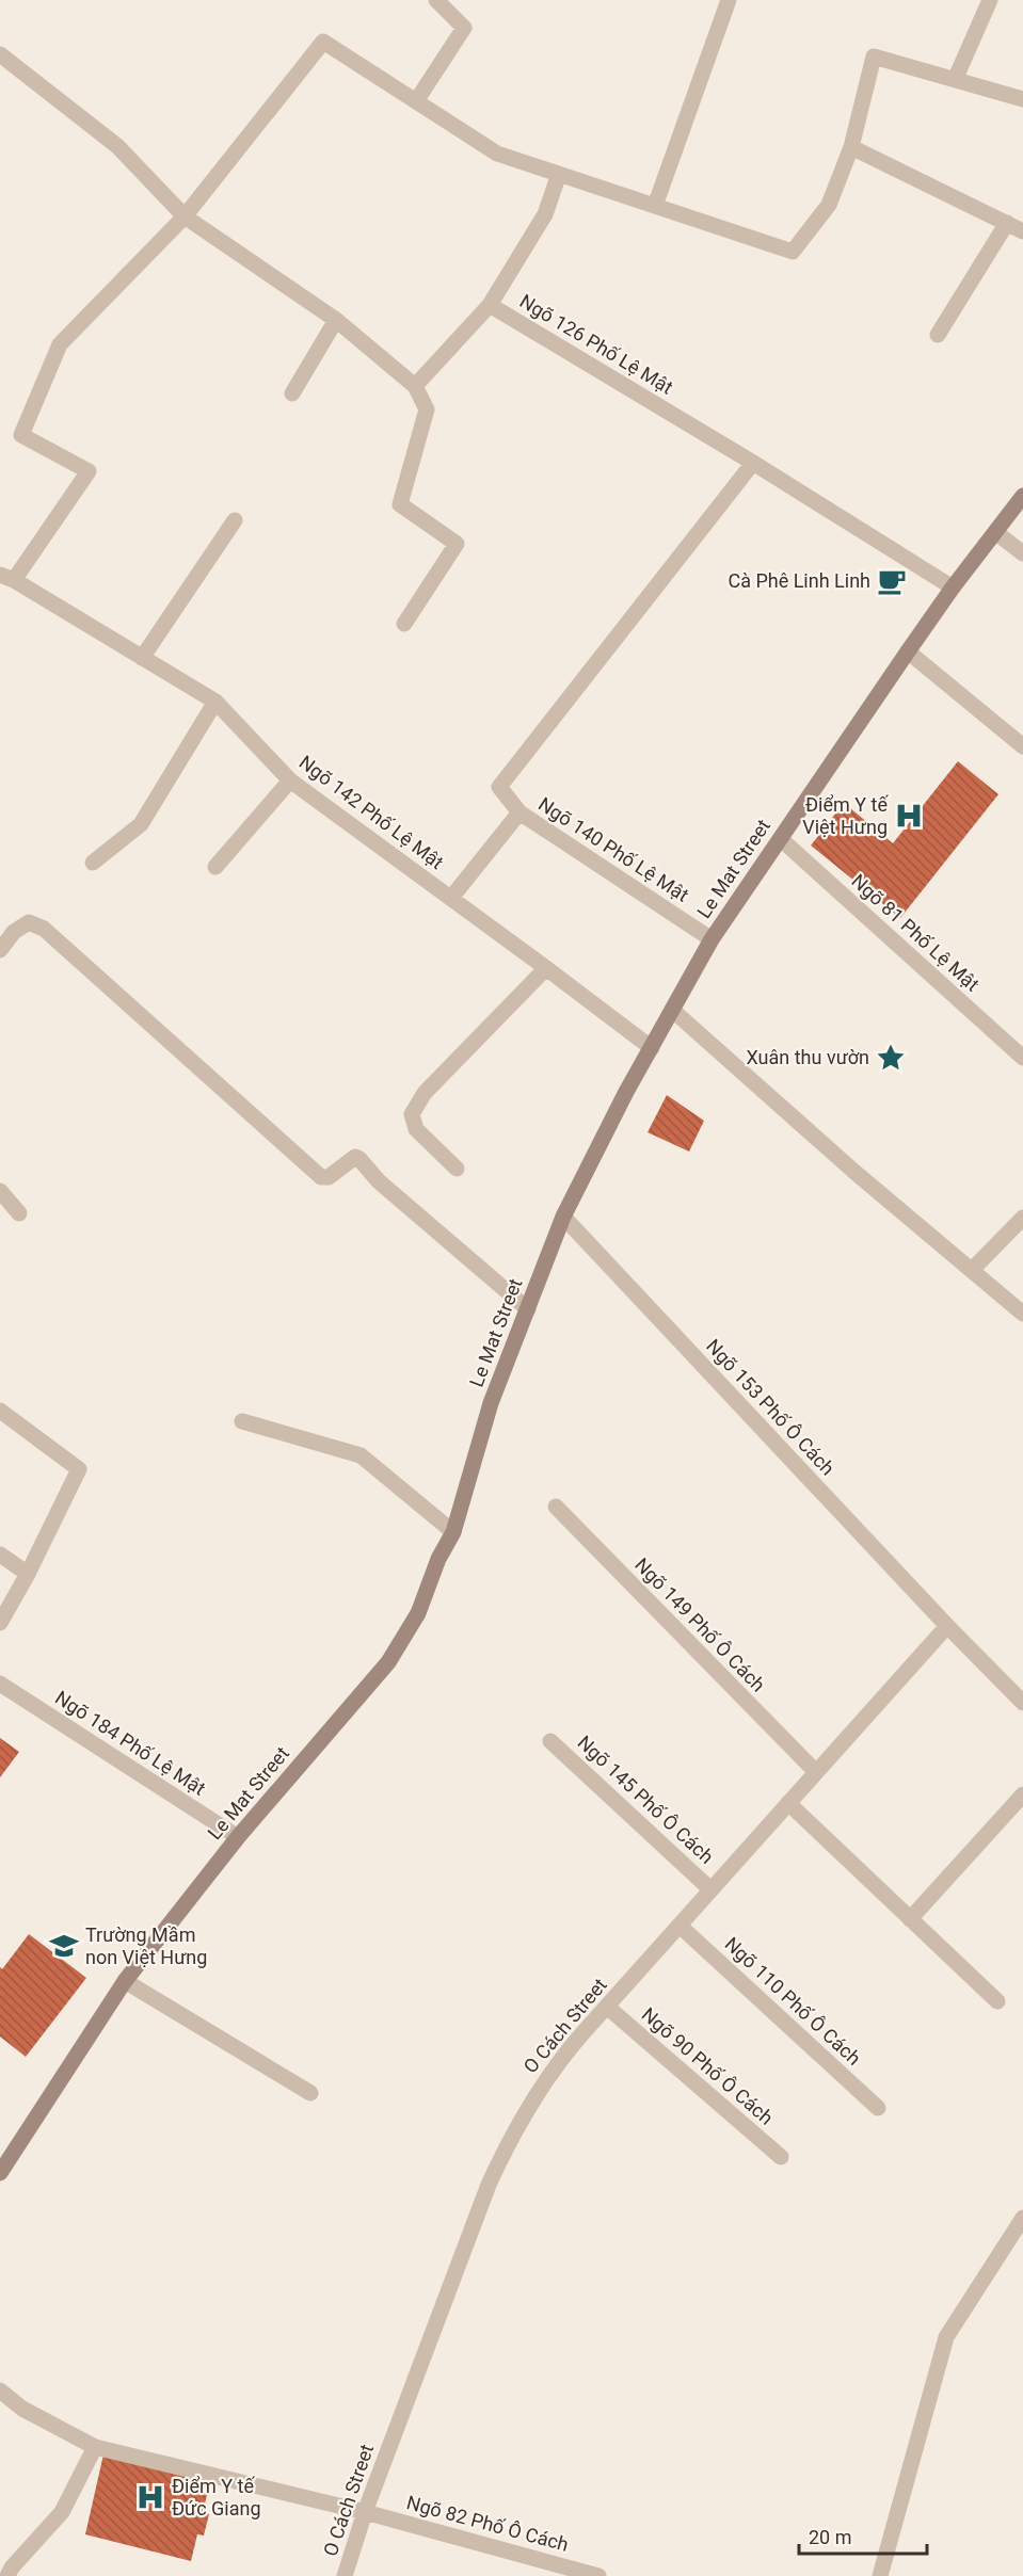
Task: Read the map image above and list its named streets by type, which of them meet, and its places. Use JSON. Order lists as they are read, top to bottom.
{
  "streets": {
    "street": [
      "Ngõ 126 Phố Lệ Mật",
      "Ngõ 142 Phố Lệ Mật",
      "Ngõ 140 Phố Lệ Mật",
      "Le Mat Street",
      "Ngõ 81 Phố Lệ Mật",
      "Ngõ 153 Phố Ô Cách",
      "Ngõ 149 Phố Ô Cách",
      "Ngõ 184 Phố Lệ Mật",
      "Ngõ 145 Phố Ô Cách",
      "Ngõ 110 Phố Ô Cách",
      "O Cách Street",
      "Ngõ 90 Phố Ô Cách",
      "Ngõ 82 Phố Ô Cách"
    ]
  },
  "crossings": [
    ["Ngõ 126 Phố Lệ Mật", "Le Mat Street"],
    ["Ngõ 142 Phố Lệ Mật", "Ngõ 140 Phố Lệ Mật"],
    ["Ngõ 142 Phố Lệ Mật", "Le Mat Street"],
    ["Ngõ 140 Phố Lệ Mật", "Le Mat Street"],
    ["Le Mat Street", "Ngõ 81 Phố Lệ Mật"],
    ["Le Mat Street", "Ngõ 153 Phố Ô Cách"],
    ["Le Mat Street", "Ngõ 184 Phố Lệ Mật"],
    ["Ngõ 153 Phố Ô Cách", "O Cách Street"],
    ["Ngõ 149 Phố Ô Cách", "O Cách Street"],
    ["Ngõ 145 Phố Ô Cách", "O Cách Street"],
    ["Ngõ 110 Phố Ô Cách", "O Cách Street"],
    ["O Cách Street", "Ngõ 90 Phố Ô Cách"],
    ["O Cách Street", "Ngõ 82 Phố Ô Cách"]
  ],
  "places": {
    "cafe": ["Cà Phê Linh Linh"],
    "hospital": ["Điểm Y tế Việt Hưng", "Điểm Y tế Đức Giang"],
    "place": ["Xuân thu vườn"],
    "school or university": ["Trường Mầm non Việt Hưng"]
  },
  "scale_bar": "20 m"
}
